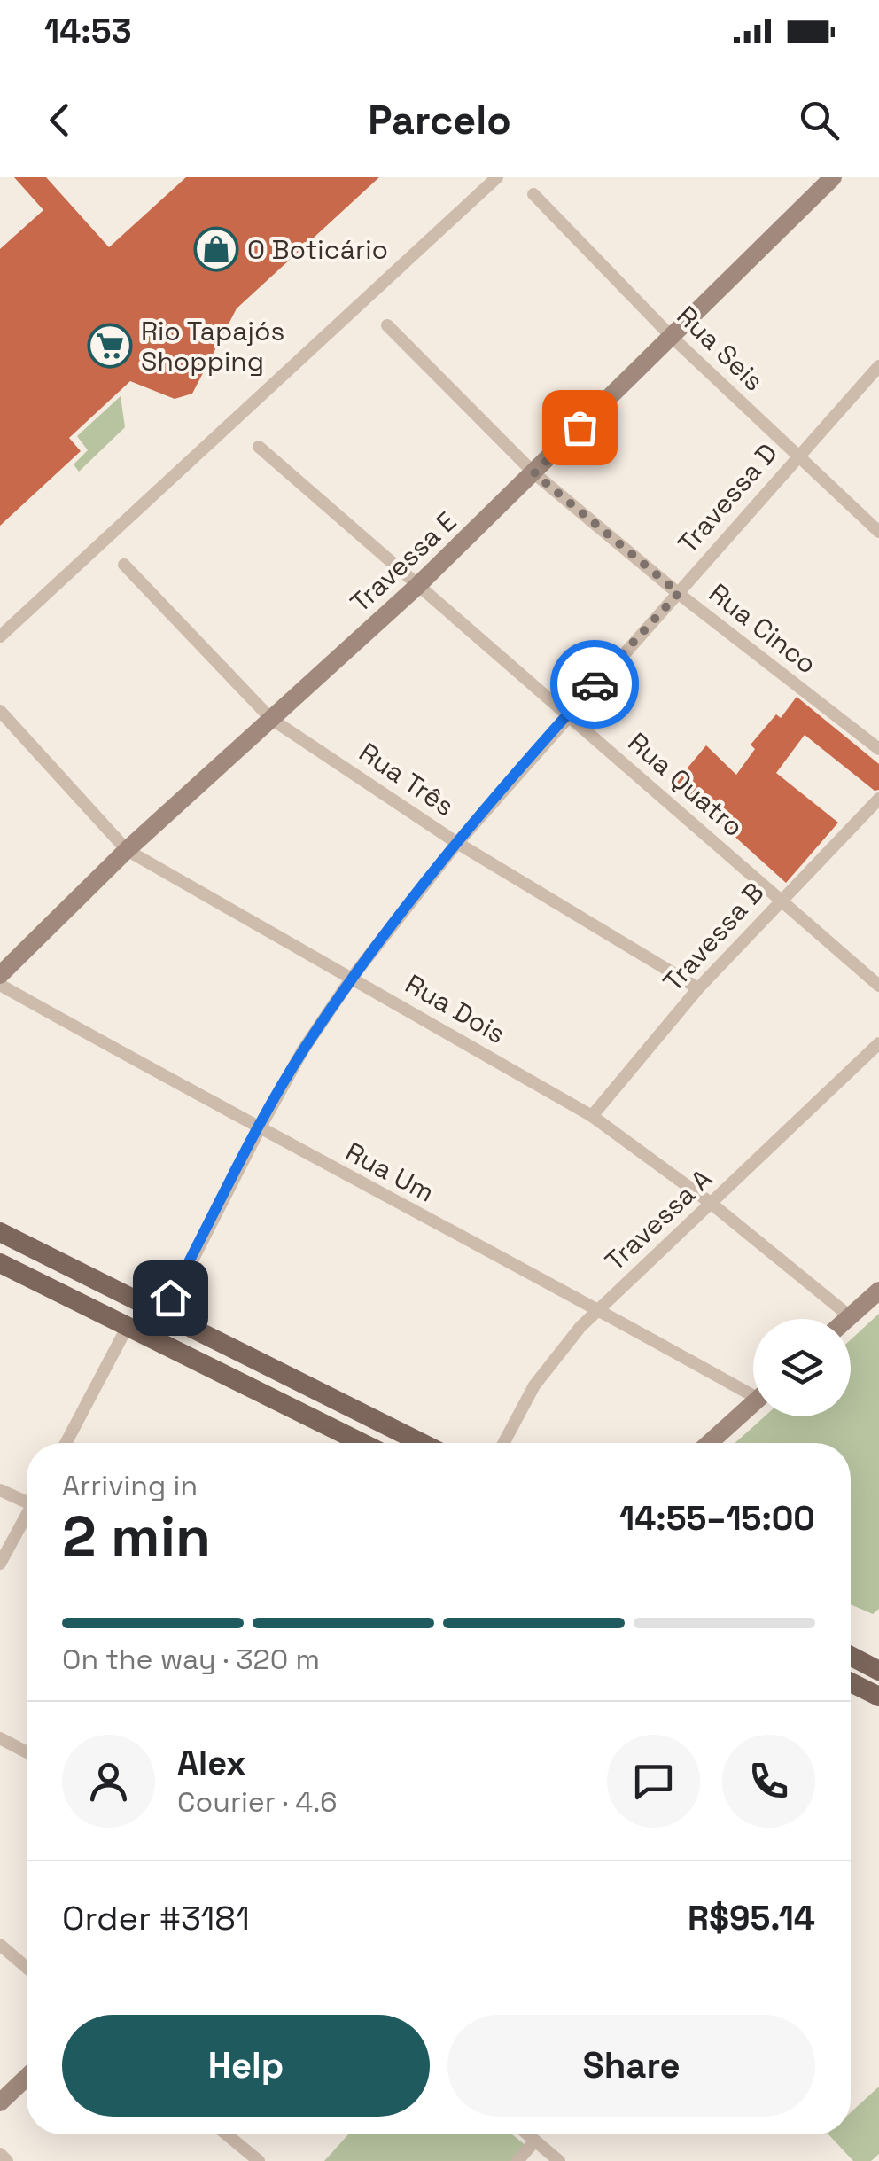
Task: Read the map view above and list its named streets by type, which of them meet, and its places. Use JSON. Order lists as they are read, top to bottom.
{
  "streets": {
    "street": [
      "Rua Seis",
      "Travessa D",
      "Travessa E",
      "Rua Cinco",
      "Rua Três",
      "Rua Quatro",
      "Travessa B",
      "Rua Dois",
      "Rua Um",
      "Travessa A"
    ]
  },
  "crossings": [
    ["Rua Seis", "Travessa D"],
    ["Rua Seis", "Travessa E"],
    ["Travessa D", "Rua Cinco"],
    ["Travessa D", "Rua Três"],
    ["Travessa D", "Rua Quatro"],
    ["Travessa D", "Rua Dois"],
    ["Travessa D", "Rua Um"],
    ["Travessa E", "Rua Cinco"],
    ["Travessa E", "Rua Três"],
    ["Travessa E", "Rua Quatro"],
    ["Travessa E", "Rua Dois"],
    ["Rua Três", "Travessa B"],
    ["Rua Quatro", "Travessa B"],
    ["Travessa B", "Rua Dois"],
    ["Rua Dois", "Travessa A"],
    ["Rua Um", "Travessa A"]
  ],
  "places": {
    "shop": ["O Boticário"],
    "supermarket": ["Rio Tapajós Shopping"]
  },
  "page": {
    "status": "14:53",
    "header": "Parcelo",
    "heading": ["2 min", "Arriving in", "14:55–15:00"],
    "panel": [
      "Alex",
      "Courier · 4.6",
      "Order #3181",
      "R$95.14"
    ],
    "bar": "On the way · 320 m",
    "buttons": ["Help", "Share"]
  }
}
